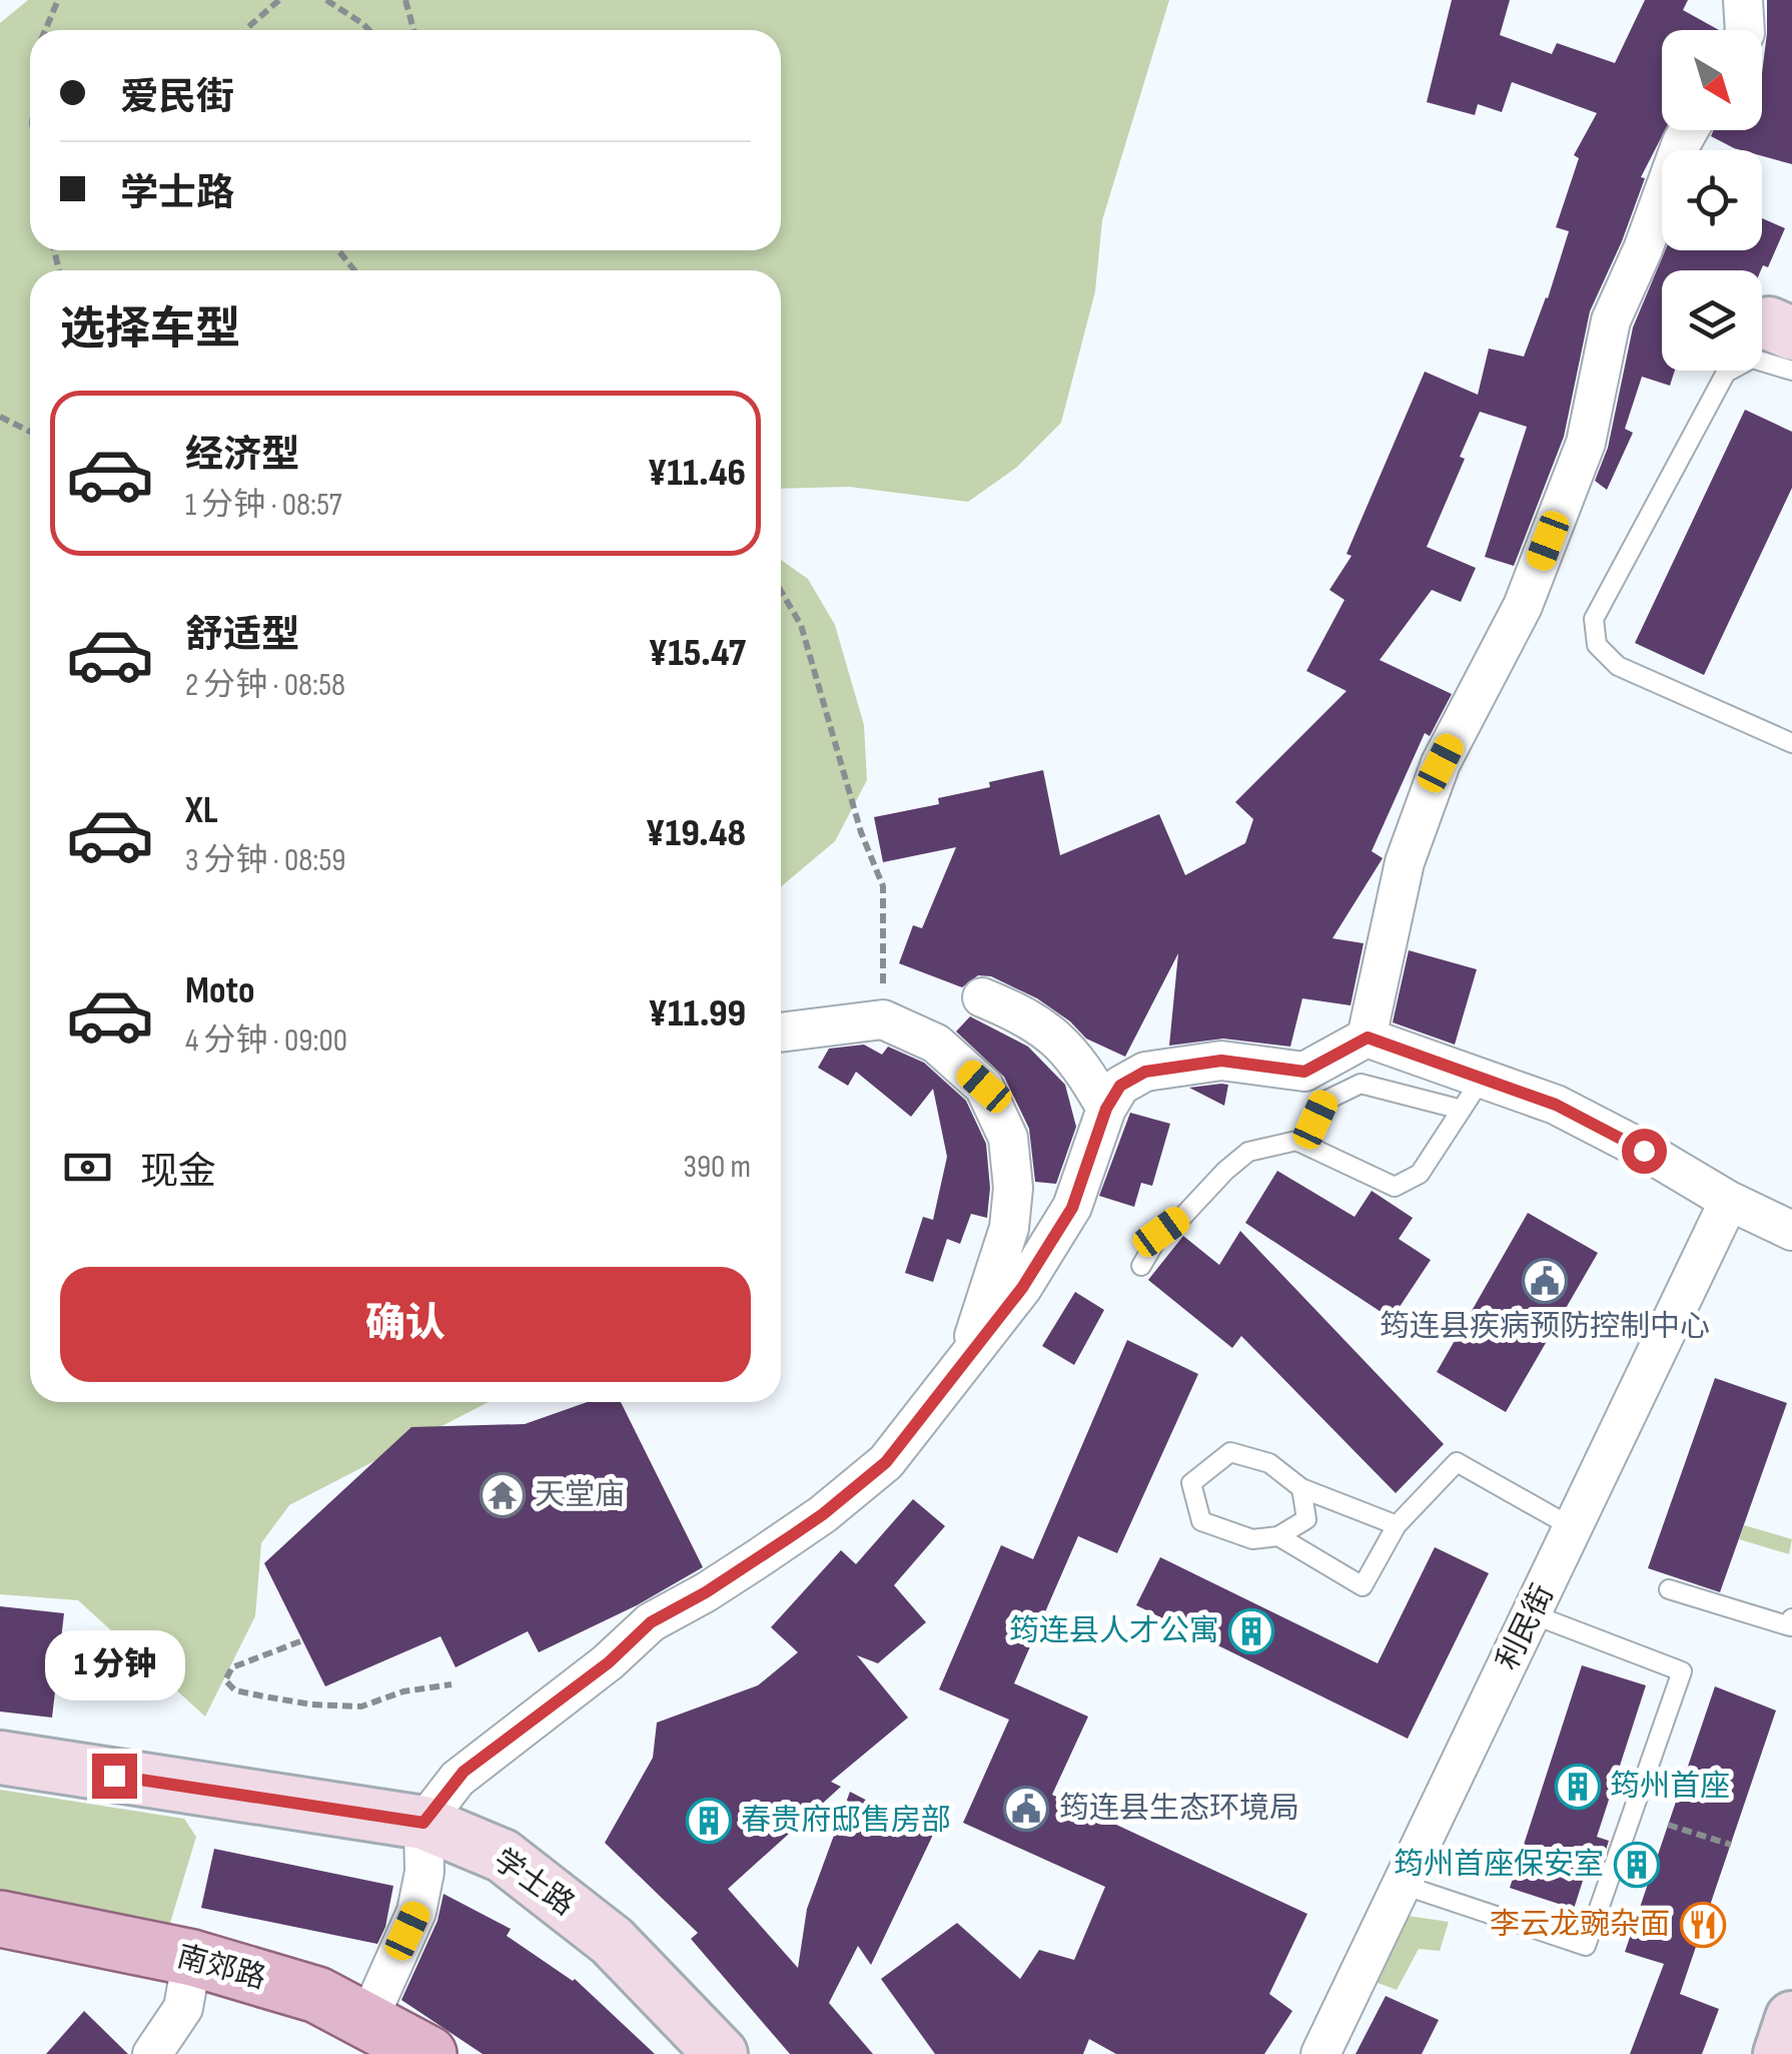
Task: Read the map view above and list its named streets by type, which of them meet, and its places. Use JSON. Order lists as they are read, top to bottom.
{
  "streets": {
    "main road": ["学士路", "南郊路"],
    "street": ["利民街"]
  },
  "places": {
    "public building": ["筠连县疾病预防控制中心", "筠连县生态环境局"],
    "temple": ["天堂庙"],
    "building": [
      "筠连县人才公寓",
      "筠州首座",
      "春贵府邸售房部",
      "筠州首座保安室"
    ],
    "restaurant": ["李云龙豌杂面"]
  },
  "north": "bottom right",
  "page": {
    "banner": ["爱民街", "学士路"],
    "heading": "选择车型",
    "list": [
      {
        "name": "经济型",
        "note": "1 分钟 · 08:57",
        "value": "¥11.46"
      },
      {
        "name": "舒适型",
        "note": "2 分钟 · 08:58",
        "value": "¥15.47"
      },
      {
        "name": "XL",
        "note": "3 分钟 · 08:59",
        "value": "¥19.48"
      },
      {
        "name": "Moto",
        "note": "4 分钟 · 09:00",
        "value": "¥11.99"
      }
    ],
    "pay": ["现金", "390 m"],
    "buttons": "确认",
    "bubble": "1 分钟"
  }
}
